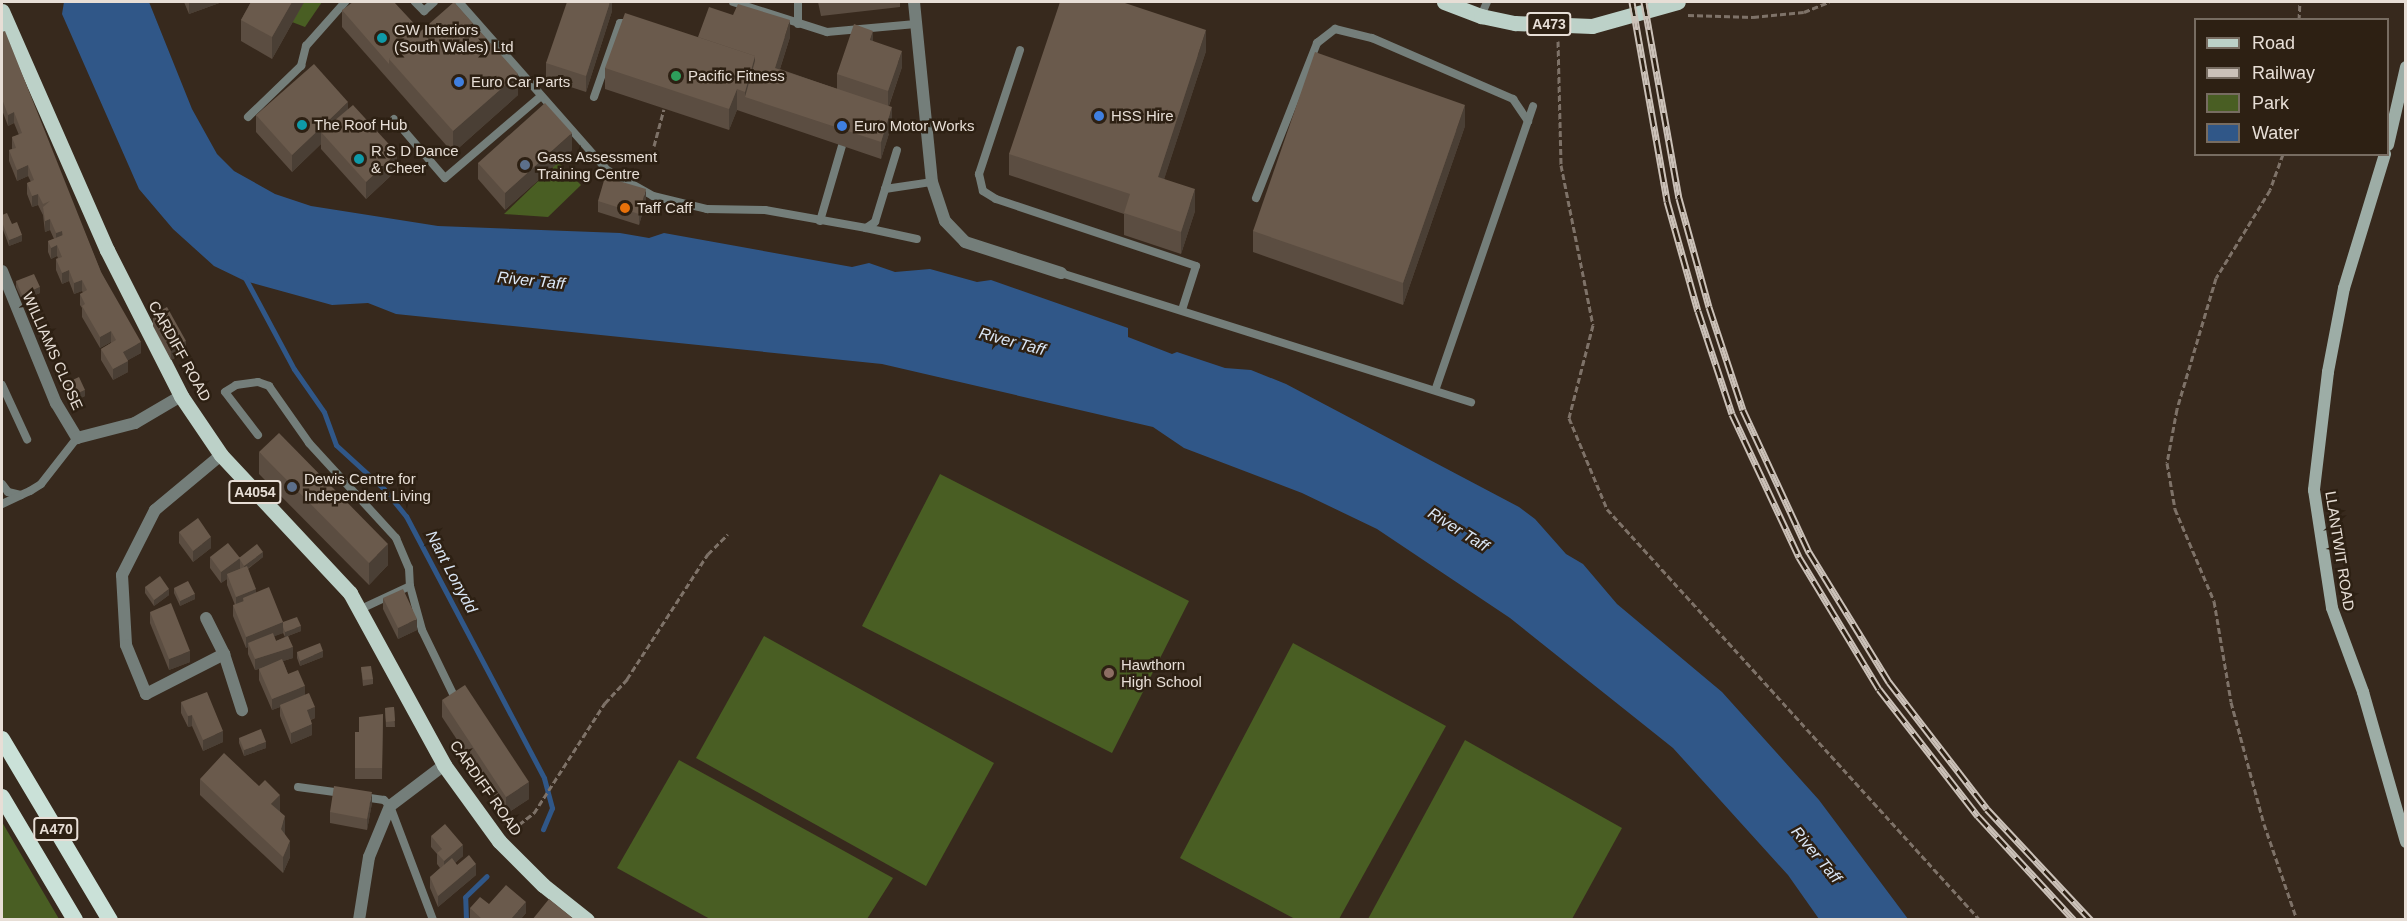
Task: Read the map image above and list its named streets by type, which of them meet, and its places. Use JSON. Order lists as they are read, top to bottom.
{
  "streets": {
    "highway": ["A470"],
    "main road": [
      "A473",
      "CARDIFF ROAD",
      "A4054",
      "LLANTWIT ROAD"
    ],
    "street": ["WILLIAMS CLOSE"]
  },
  "water": ["River Taff", "Nant Lonydd"],
  "places": [
    "GW Interiors (South Wales) Ltd",
    "Pacific Fitness",
    "Euro Car Parts",
    "HSS Hire",
    "The Roof Hub",
    "Euro Motor Works",
    "R S D Dance & Cheer",
    "Gass Assessment Training Centre",
    "Taff Caff",
    "Dewis Centre for Independent Living",
    "Hawthorn High School"
  ],
  "legend": [
    "Road",
    "Railway",
    "Park",
    "Water"
  ]
}
